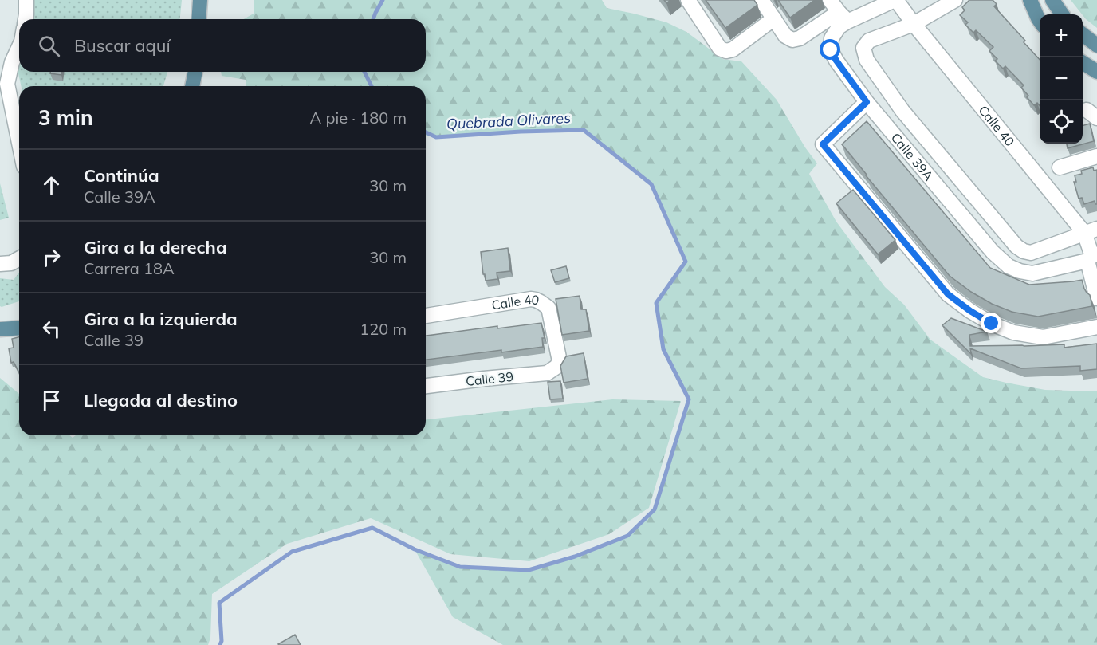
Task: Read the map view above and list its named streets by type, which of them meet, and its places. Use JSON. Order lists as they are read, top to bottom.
{
  "streets": {
    "street": ["Calle 40", "Calle 39A", "Calle 39"]
  },
  "crossings": [
    ["Calle 40", "Calle 39A"],
    ["Calle 40", "Calle 39"]
  ],
  "water": ["Quebrada Olivares"],
  "page": {
    "map_buttons": ["+", "−"],
    "search": "Buscar aquí",
    "heading": ["3 min", "A pie · 180 m"],
    "list": [
      ["Continúa", "Calle 39A", "30 m"],
      ["Gira a la derecha", "Carrera 18A", "30 m"],
      ["Gira a la izquierda", "Calle 39", "120 m"],
      "Llegada al destino"
    ]
  }
}
